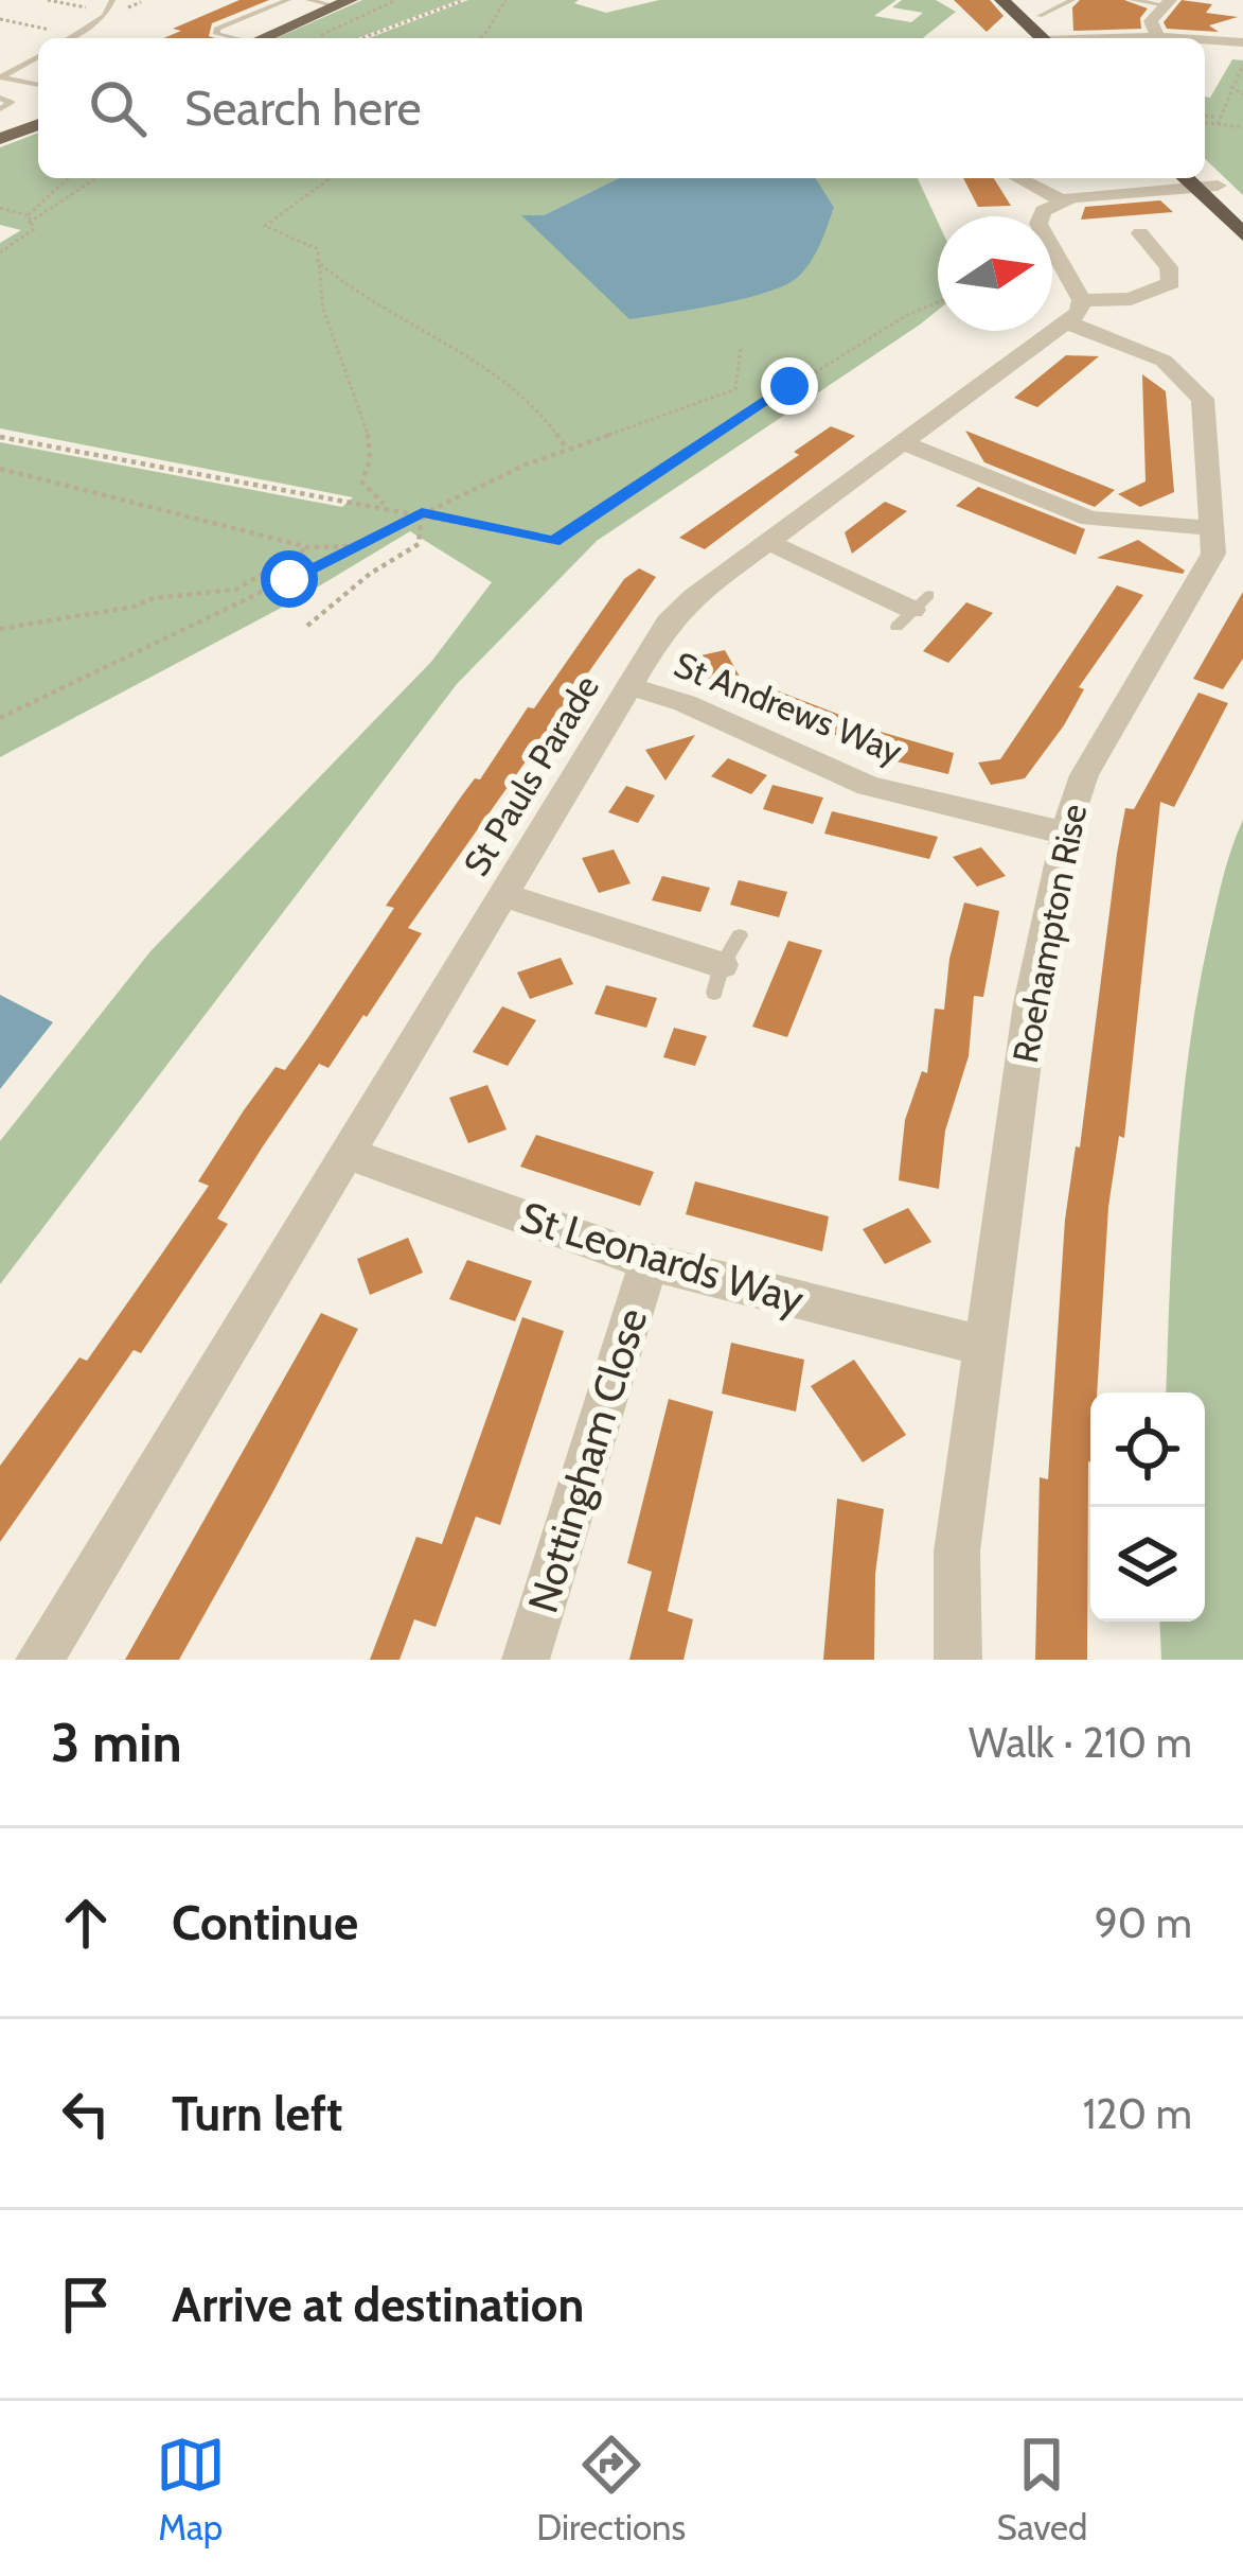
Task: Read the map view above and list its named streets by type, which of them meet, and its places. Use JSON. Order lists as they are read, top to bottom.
{
  "streets": {
    "street": [
      "St Andrews Way",
      "St Pauls Parade",
      "Roehampton Rise",
      "St Leonards Way",
      "Nottingham Close"
    ]
  },
  "crossings": [
    ["St Andrews Way", "St Pauls Parade"],
    ["St Andrews Way", "Roehampton Rise"],
    ["St Pauls Parade", "Roehampton Rise"],
    ["St Pauls Parade", "St Leonards Way"],
    ["Roehampton Rise", "St Leonards Way"],
    ["St Leonards Way", "Nottingham Close"]
  ],
  "north": "right",
  "page": {
    "search": "Search here",
    "heading": ["3 min", "Walk · 210 m"],
    "list": [
      ["Continue", "90 m"],
      ["Turn left", "120 m"],
      "Arrive at destination"
    ],
    "nav": ["Map", "Directions", "Saved"]
  }
}
